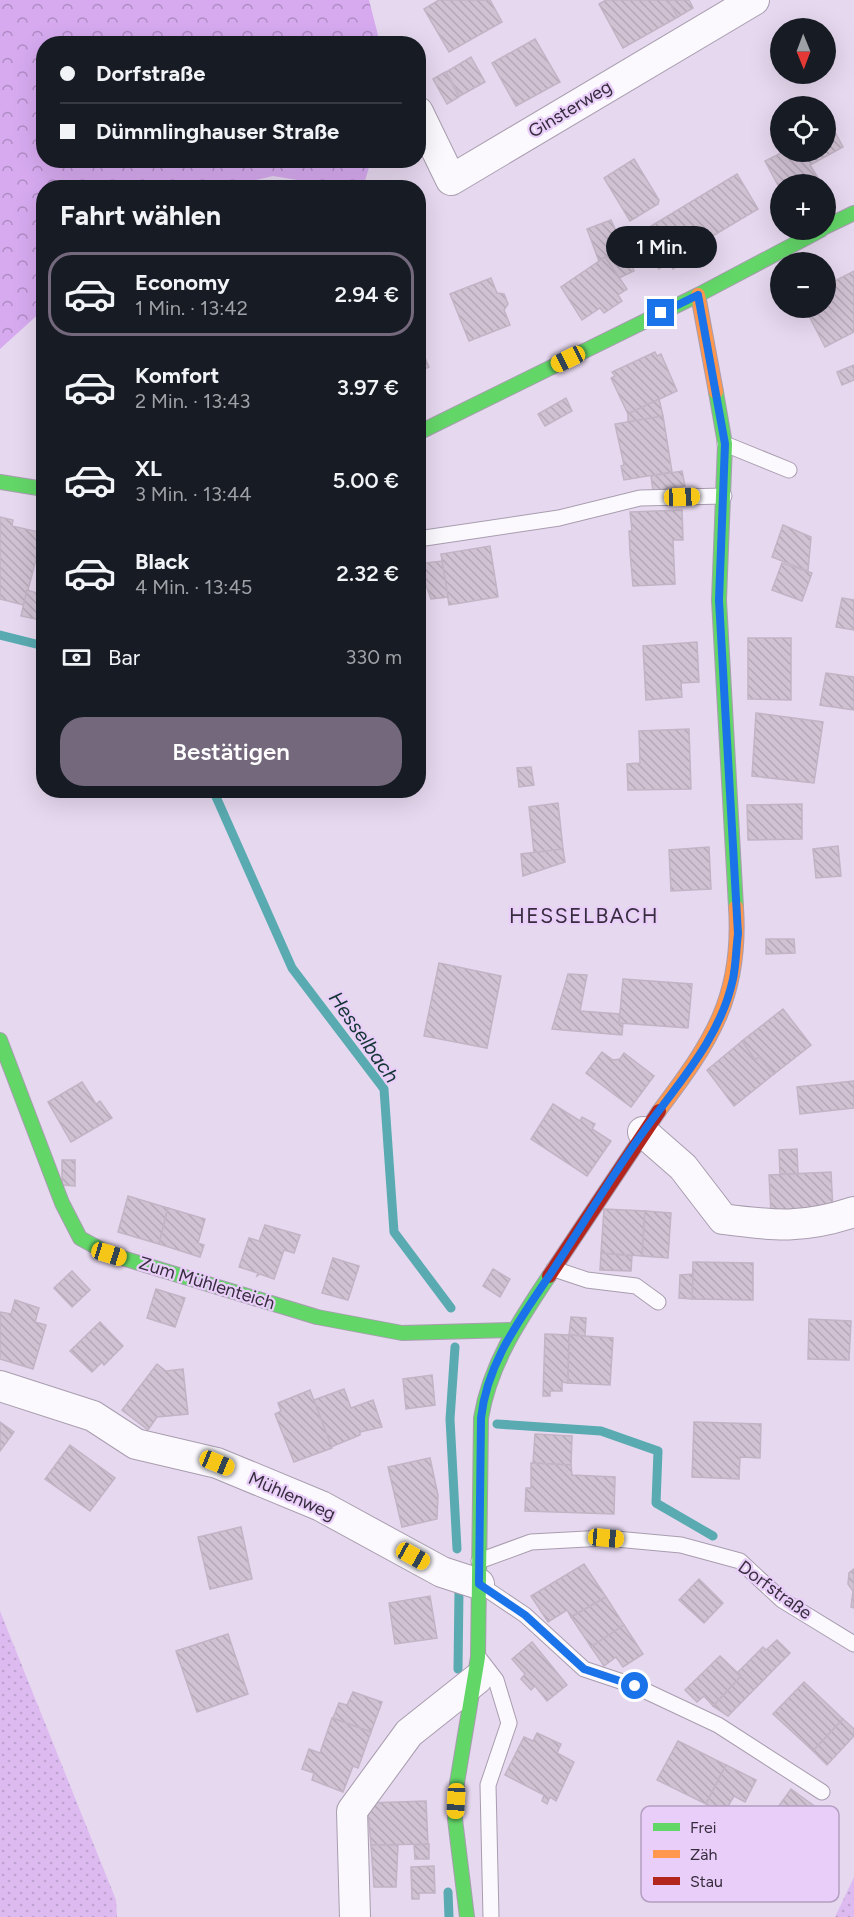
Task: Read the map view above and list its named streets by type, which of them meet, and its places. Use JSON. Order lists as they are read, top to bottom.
{
  "streets": {
    "street": ["Ginsterweg", "Zum Mühlenteich", "Mühlenweg"],
    "lane": ["Dorfstraße"]
  },
  "crossings": [
    ["Mühlenweg", "Dorfstraße"]
  ],
  "districts": ["HESSELBACH"],
  "water": ["Hesselbach"],
  "legend": ["Frei", "Zäh", "Stau"],
  "north": "bottom",
  "page": {
    "map_buttons": ["+", "−"],
    "banner": ["Dorfstraße", "Dümmlinghauser Straße"],
    "heading": "Fahrt wählen",
    "bubble": "1 Min.",
    "list": [
      {
        "name": "Economy",
        "note": "1 Min. · 13:42",
        "value": "2.94 €"
      },
      {
        "name": "Komfort",
        "note": "2 Min. · 13:43",
        "value": "3.97 €"
      },
      {
        "name": "XL",
        "note": "3 Min. · 13:44",
        "value": "5.00 €"
      },
      {
        "name": "Black",
        "note": "4 Min. · 13:45",
        "value": "2.32 €"
      }
    ],
    "pay": ["Bar", "330 m"],
    "buttons": "Bestätigen"
  }
}
